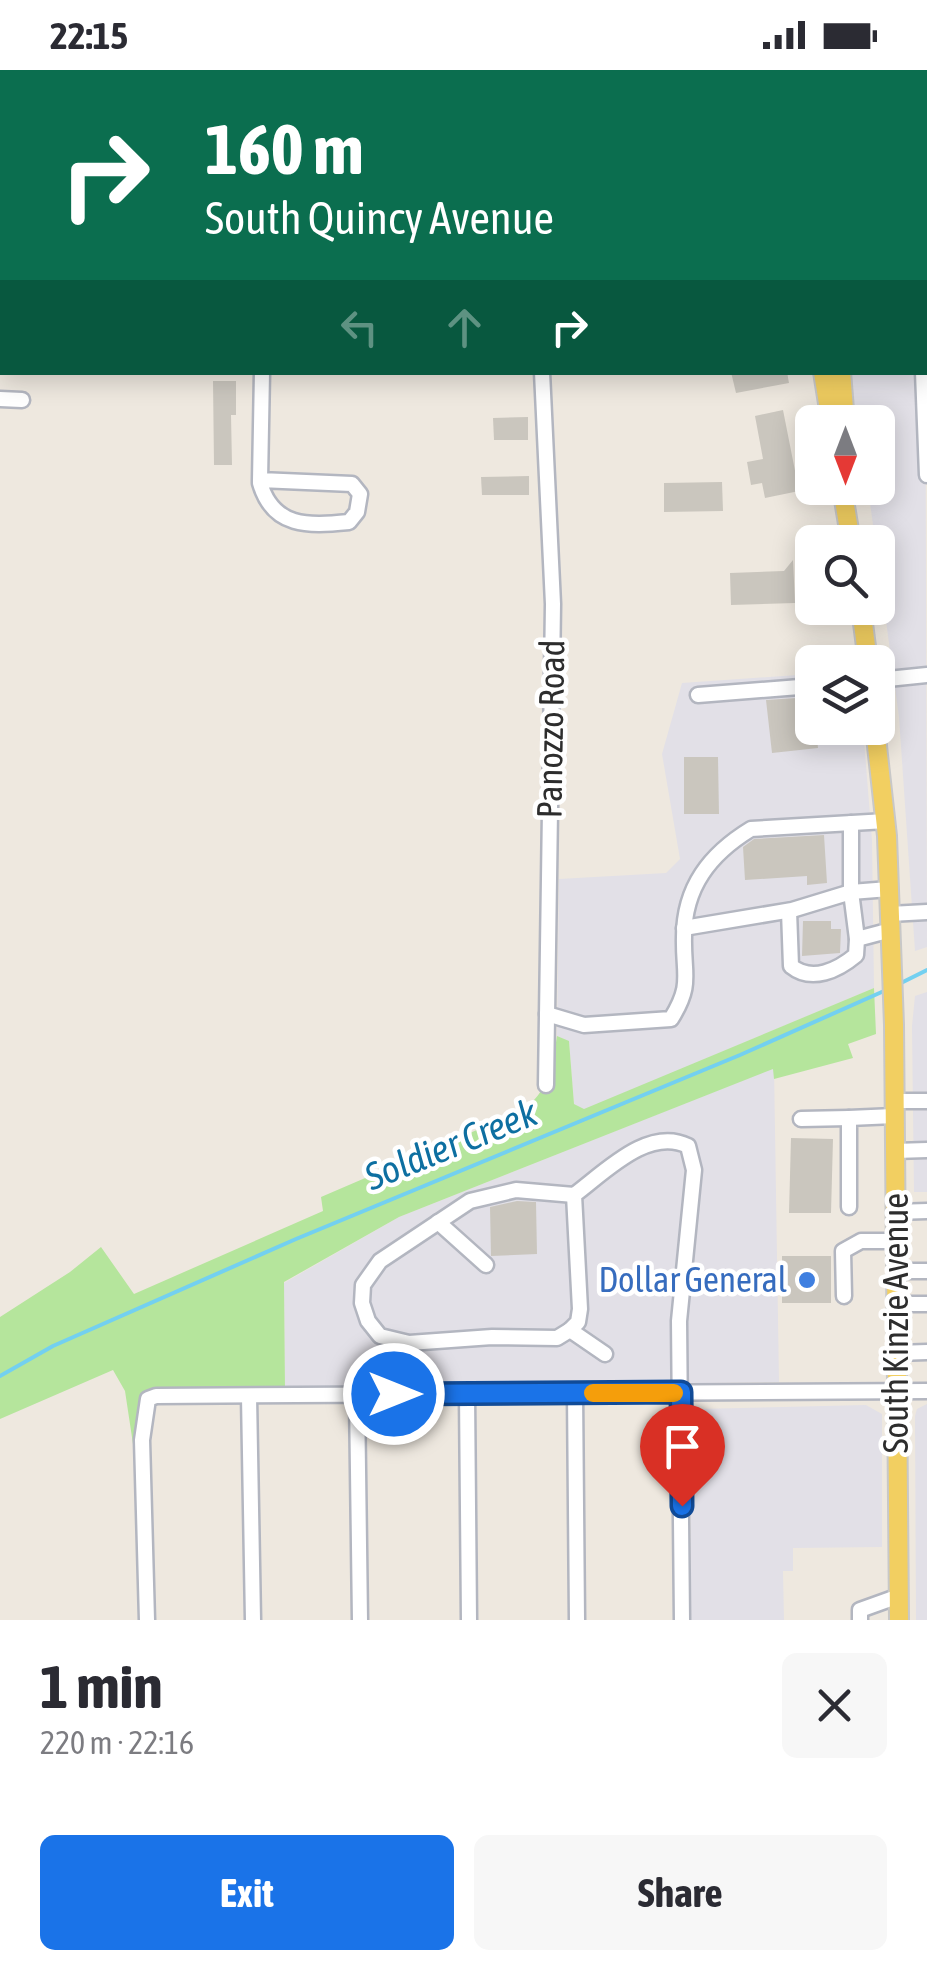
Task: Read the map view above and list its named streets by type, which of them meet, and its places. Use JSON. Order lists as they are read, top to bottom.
{
  "streets": {
    "main road": ["South Kinzie Avenue"],
    "street": ["Panozzo Road"]
  },
  "water": ["Soldier Creek"],
  "places": ["Dollar General"],
  "north": "bottom",
  "page": {
    "status": "22:15",
    "turn": ["160 m", "South Quincy Avenue"],
    "heading": ["1 min", "220 m · 22:16"],
    "buttons": ["Exit", "Share"]
  }
}
